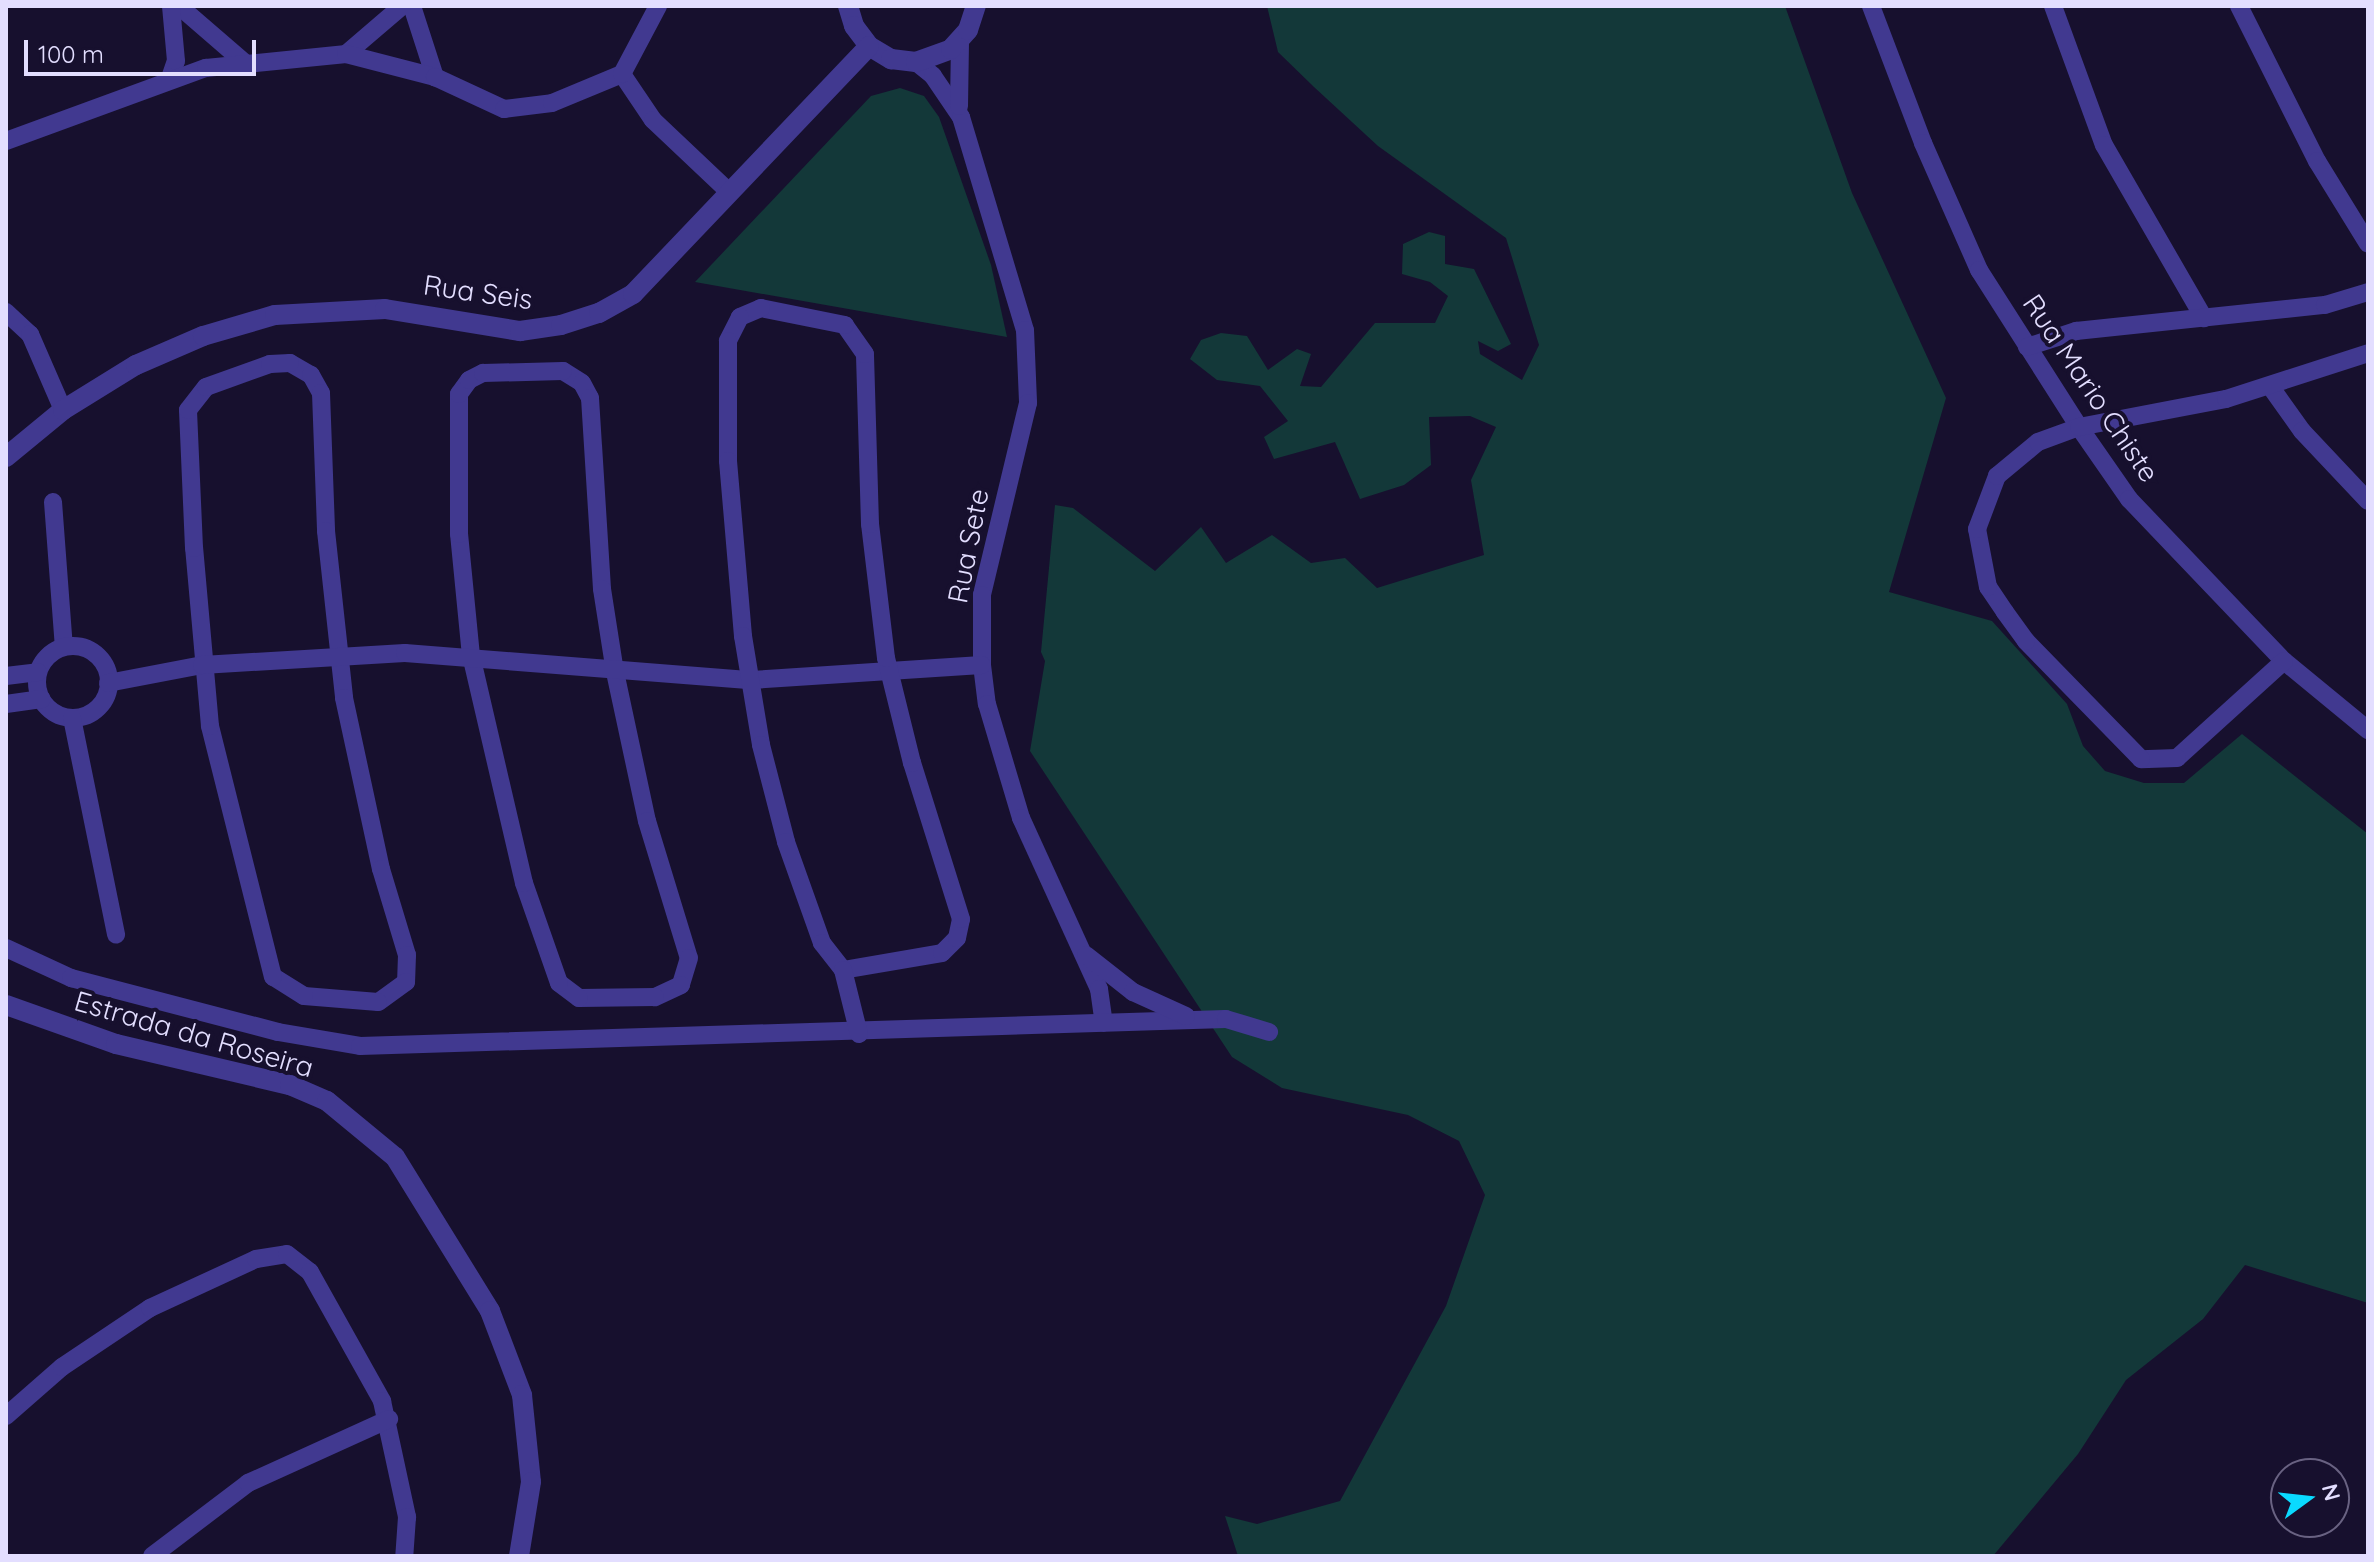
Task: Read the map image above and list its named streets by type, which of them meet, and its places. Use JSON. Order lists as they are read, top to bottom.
{
  "streets": {
    "street": [
      "Rua Seis",
      "Rua Mario Chiste",
      "Rua Sete",
      "Estrada da Roseira"
    ]
  },
  "scale_bar": "100 m",
  "north": "right"
}
